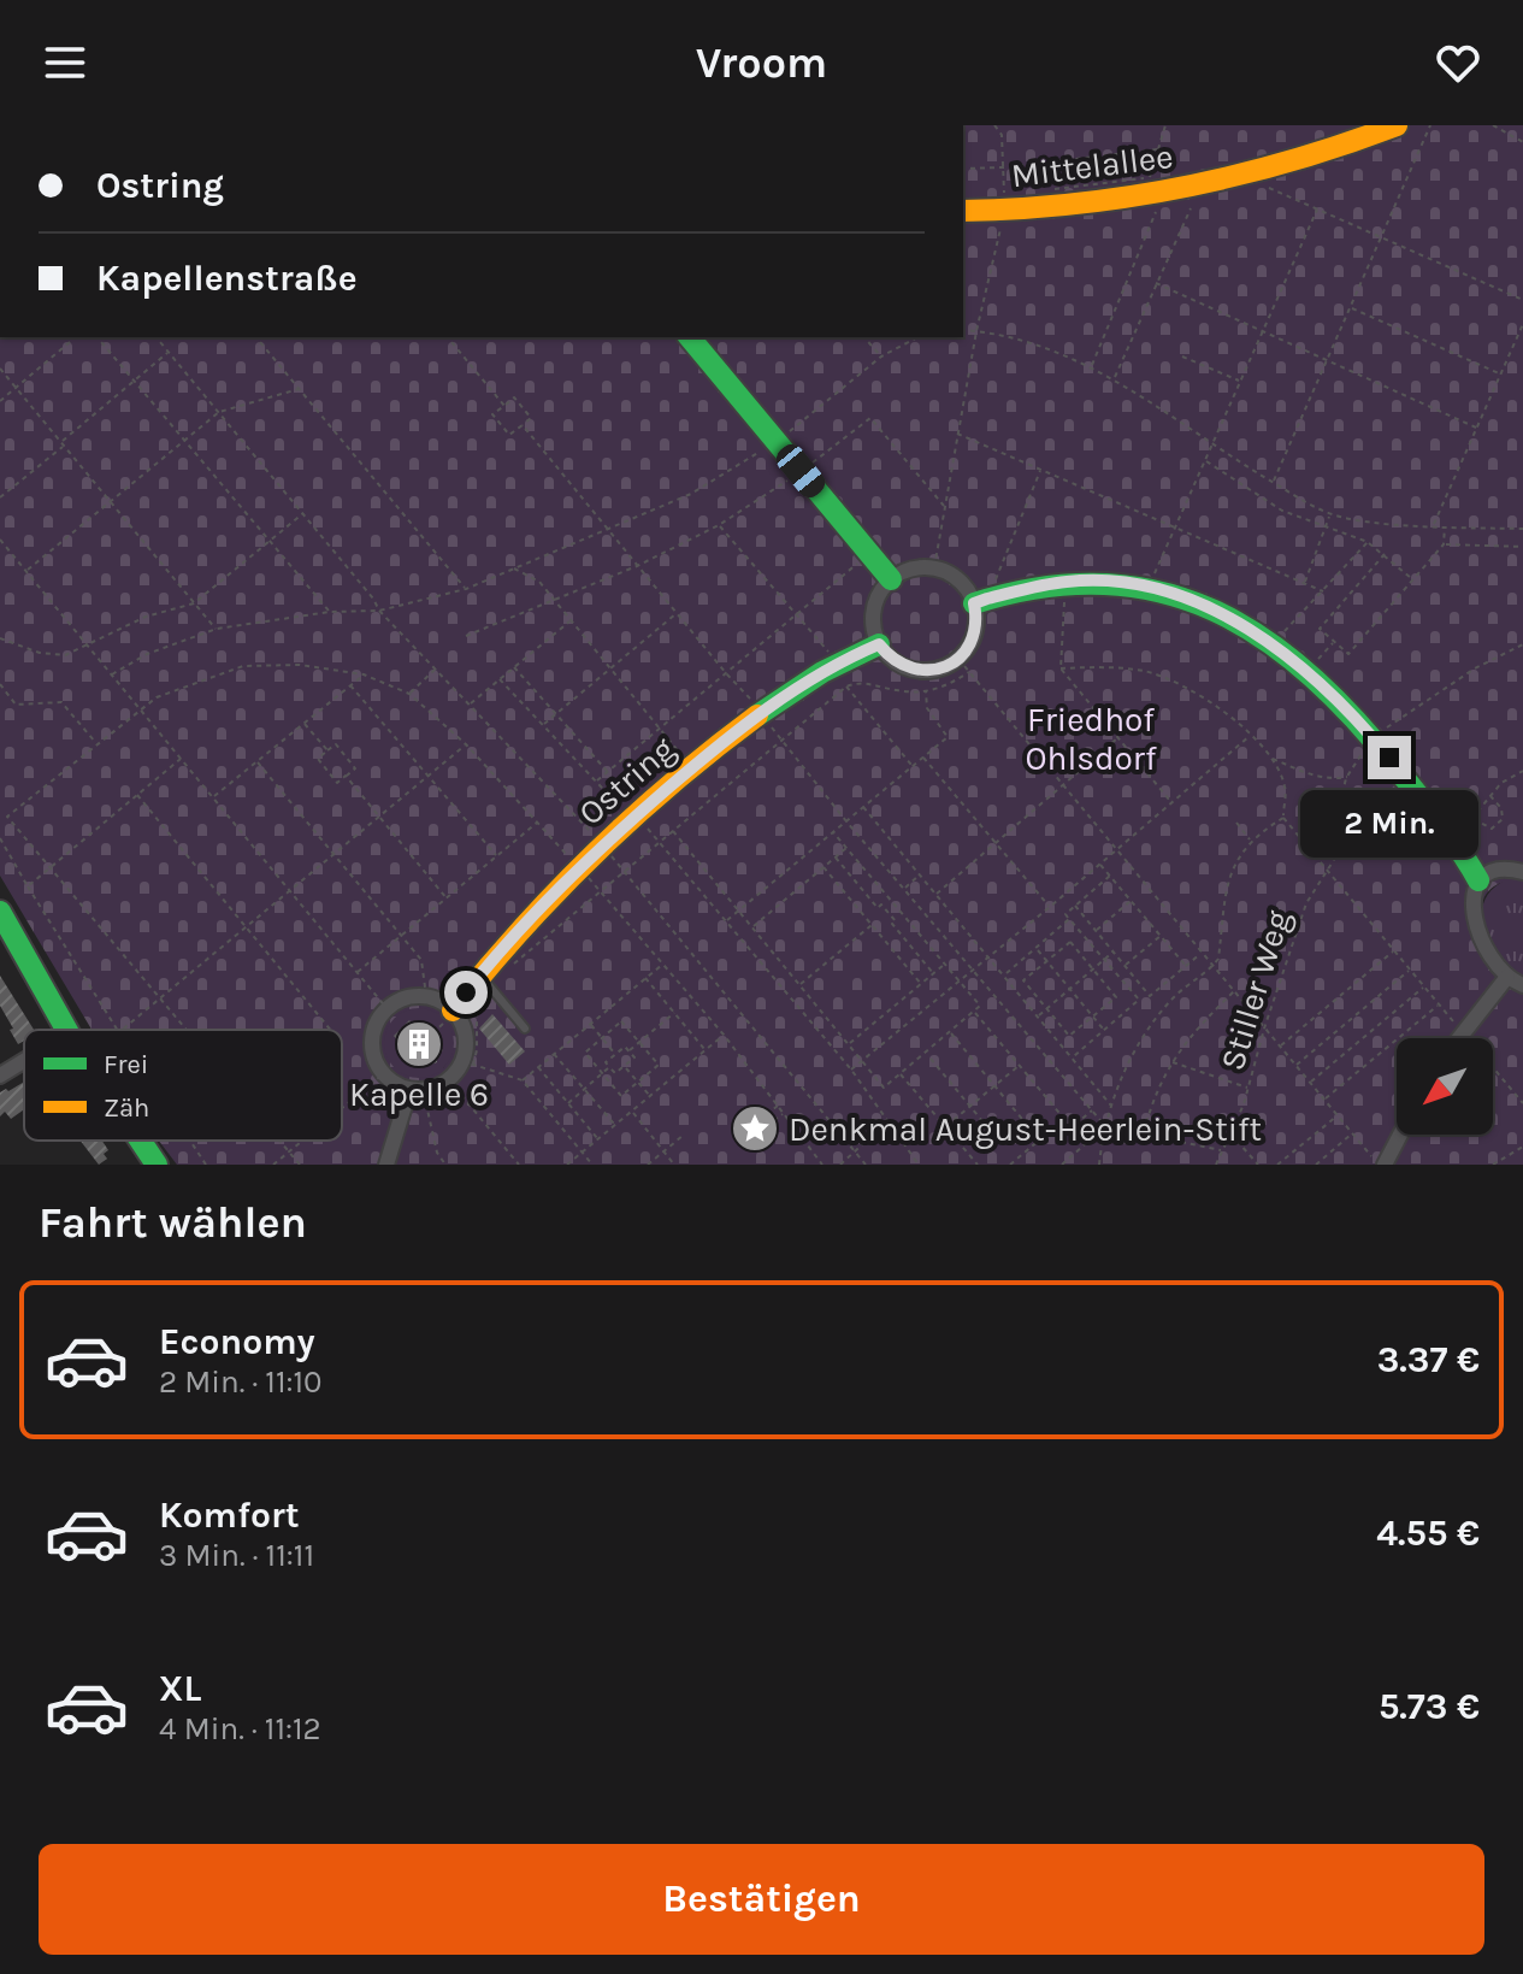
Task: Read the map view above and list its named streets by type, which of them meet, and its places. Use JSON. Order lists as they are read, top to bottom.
{
  "streets": {
    "street": ["Mittelallee", "Ostring"],
    "path": ["Stiller Weg"]
  },
  "parks": ["Friedhof Ohlsdorf"],
  "places": {
    "building": ["Kapelle 6"],
    "place": ["Denkmal August-Heerlein-Stift"]
  },
  "legend": ["Frei", "Zäh"],
  "north": "bottom left",
  "page": {
    "header": "Vroom",
    "banner": ["Ostring", "Kapellenstraße"],
    "bubble": "2 Min.",
    "heading": "Fahrt wählen",
    "list": [
      {
        "name": "Economy",
        "note": "2 Min. · 11:10",
        "value": "3.37 €"
      },
      {
        "name": "Komfort",
        "note": "3 Min. · 11:11",
        "value": "4.55 €"
      },
      {
        "name": "XL",
        "note": "4 Min. · 11:12",
        "value": "5.73 €"
      }
    ],
    "buttons": "Bestätigen"
  }
}
